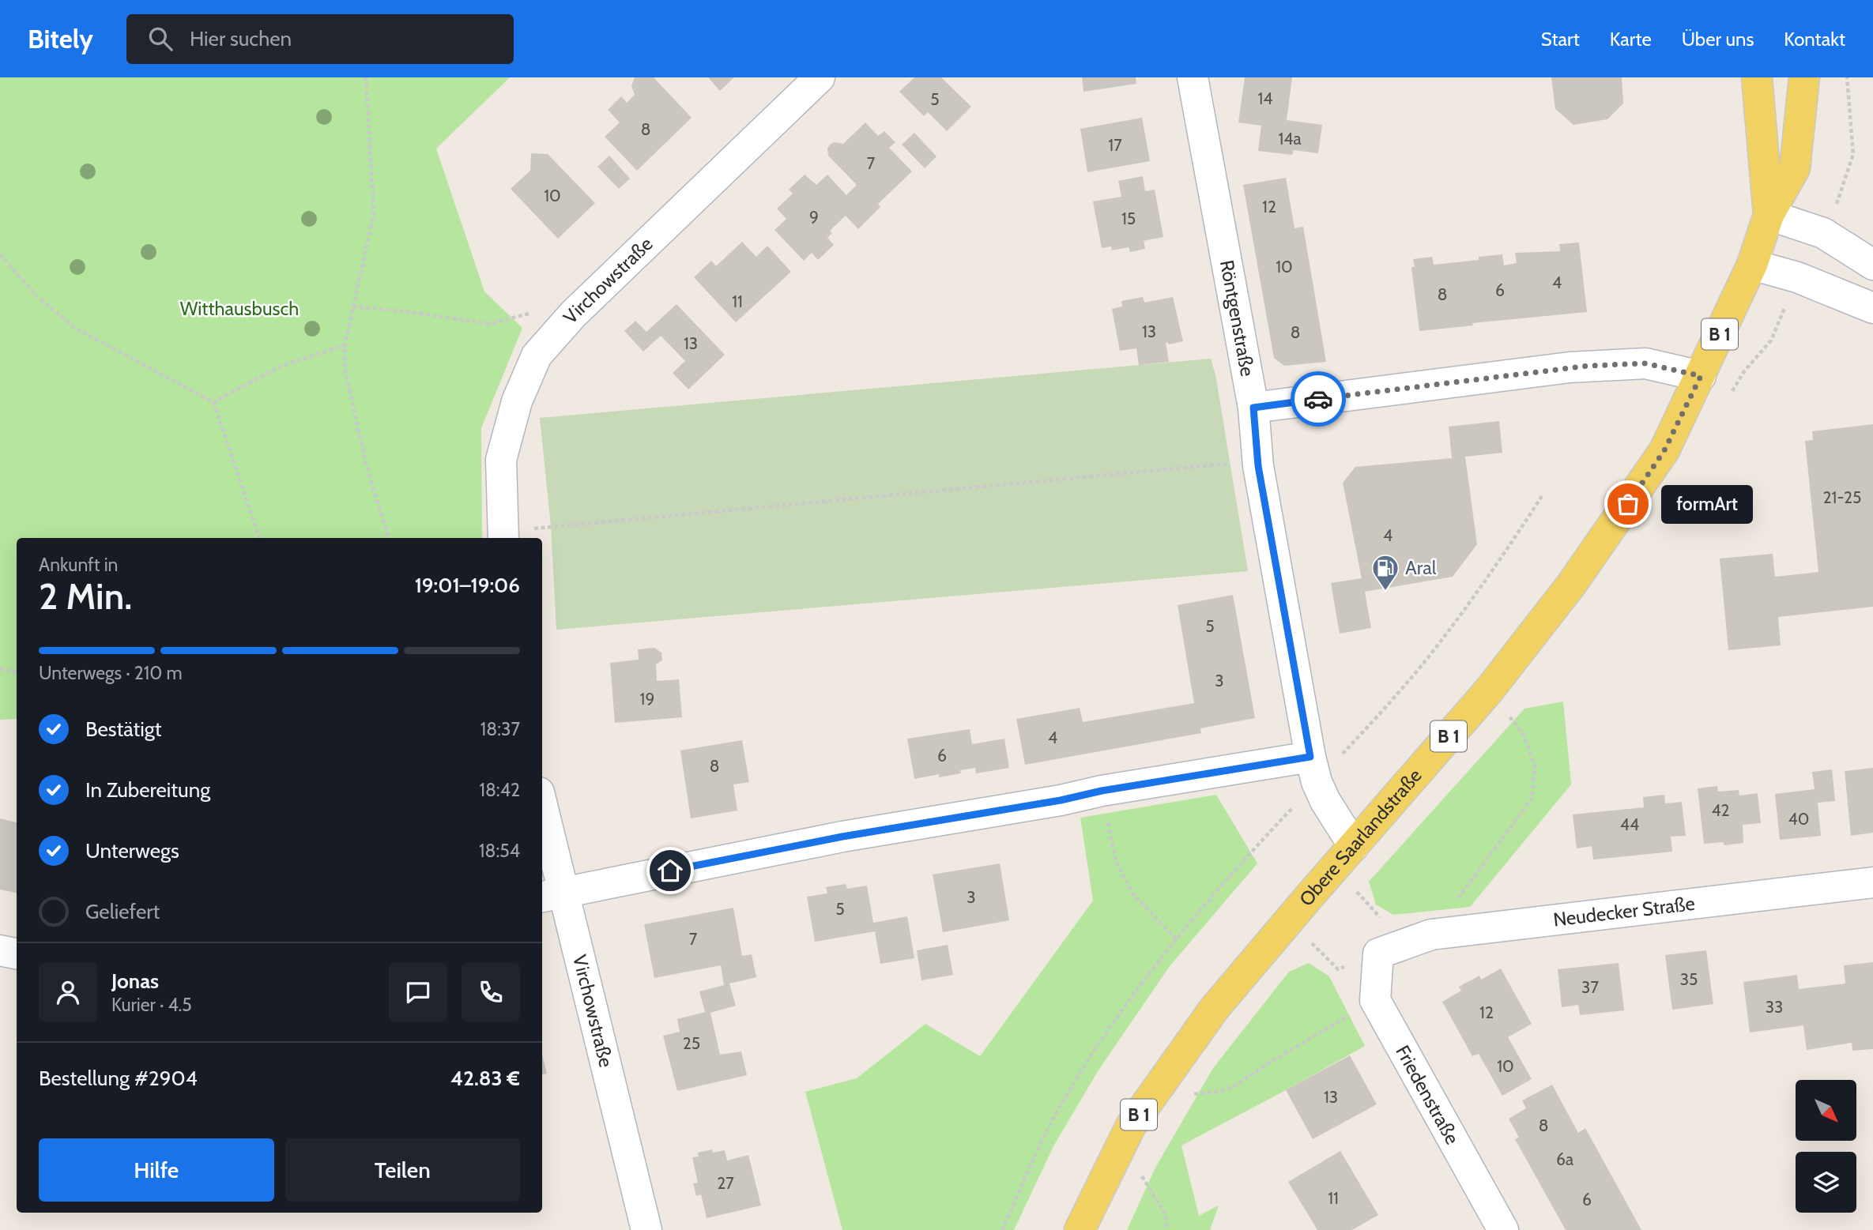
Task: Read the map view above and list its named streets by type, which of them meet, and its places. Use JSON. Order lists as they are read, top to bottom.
{
  "streets": {
    "main road": ["B 1", "Obere Saarlandstraße"],
    "street": [
      "Virchowstraße",
      "Röntgenstraße",
      "Neudecker Straße",
      "Friedenstraße"
    ]
  },
  "crossings": [
    ["Röntgenstraße", "Obere Saarlandstraße"],
    ["Neudecker Straße", "Friedenstraße"]
  ],
  "parks": ["Witthausbusch"],
  "places": {
    "other": ["formArt"],
    "fuel station": ["Aral"]
  },
  "house_numbers": [
    "14",
    "5",
    "8",
    "14a",
    "17",
    "7",
    "10",
    "12",
    "9",
    "15",
    "10",
    "4",
    "6",
    "8",
    "11",
    "13",
    "8",
    "13",
    "21-25",
    "4",
    "5",
    "3",
    "19",
    "4",
    "6",
    "8",
    "42",
    "40",
    "44",
    "3",
    "5",
    "7",
    "35",
    "37",
    "33",
    "12",
    "25",
    "10",
    "13",
    "8",
    "6a",
    "27",
    "11",
    "6"
  ],
  "north": "bottom right",
  "page": {
    "header": "Bitely",
    "search": "Hier suchen",
    "nav": [
      "Start",
      "Karte",
      "Über uns",
      "Kontakt"
    ],
    "bubble": "formArt",
    "heading": ["2 Min.", "Ankunft in", "19:01–19:06"],
    "panel": [
      "Jonas",
      "Kurier · 4.5",
      "Bestellung #2904",
      "42.83 €"
    ],
    "bar": "Unterwegs · 210 m",
    "list": [
      ["Bestätigt", "18:37"],
      ["In Zubereitung", "18:42"],
      ["Unterwegs", "18:54"],
      "Geliefert"
    ],
    "buttons": ["Hilfe", "Teilen"]
  }
}
